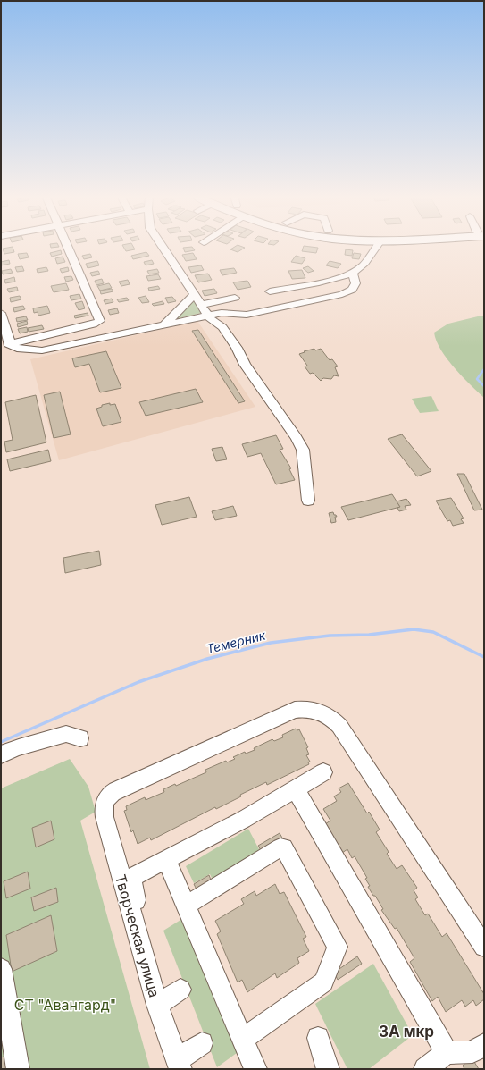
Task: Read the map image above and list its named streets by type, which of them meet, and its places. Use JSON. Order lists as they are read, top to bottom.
{
  "streets": {
    "street": ["Творческая улица"]
  },
  "districts": ["3А мкр"],
  "water": ["Темерник"],
  "parks": ["СТ \"Авангард\""]
}
